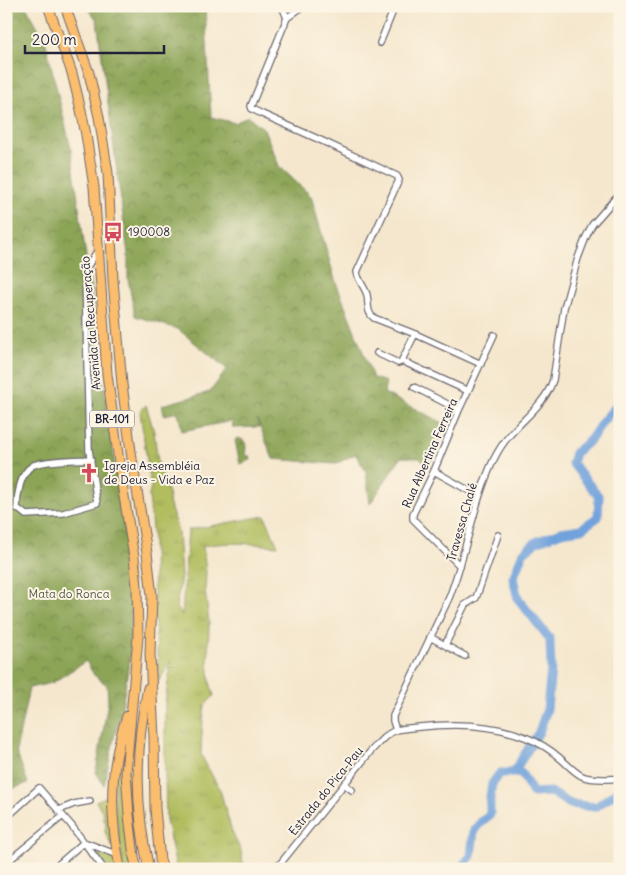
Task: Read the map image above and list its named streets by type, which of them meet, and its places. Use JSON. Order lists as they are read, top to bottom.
{
  "streets": {
    "highway": ["Avenida da Recuperação", "BR-101"],
    "street": ["Rua Albertina Ferreira", "Travessa Chalé", "Estrada do Pica-Pau"]
  },
  "crossings": [
    ["Avenida da Recuperação", "BR-101"],
    ["Rua Albertina Ferreira", "Travessa Chalé"],
    ["Travessa Chalé", "Estrada do Pica-Pau"]
  ],
  "parks": ["Mata do Ronca"],
  "places": {
    "bus stop": ["190008"],
    "church": ["Igreja Assembléia de Deus - Vida e Paz"]
  },
  "scale_bar": "200 m"
}
